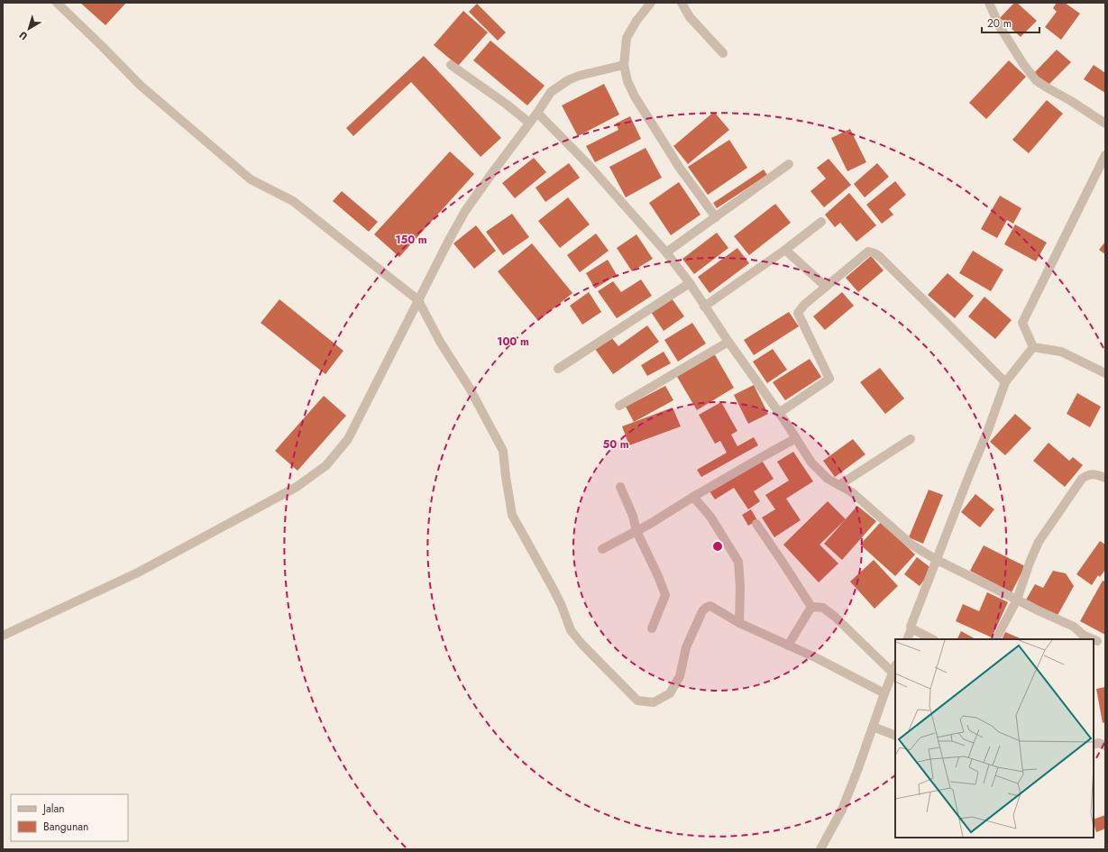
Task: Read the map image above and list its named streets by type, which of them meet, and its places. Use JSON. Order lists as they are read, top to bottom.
{
  "legend": ["Jalan", "Bangunan"],
  "scale_bar": "20 m",
  "north": "bottom left",
  "rings": ["150 m", "100 m", "50 m"]
}
